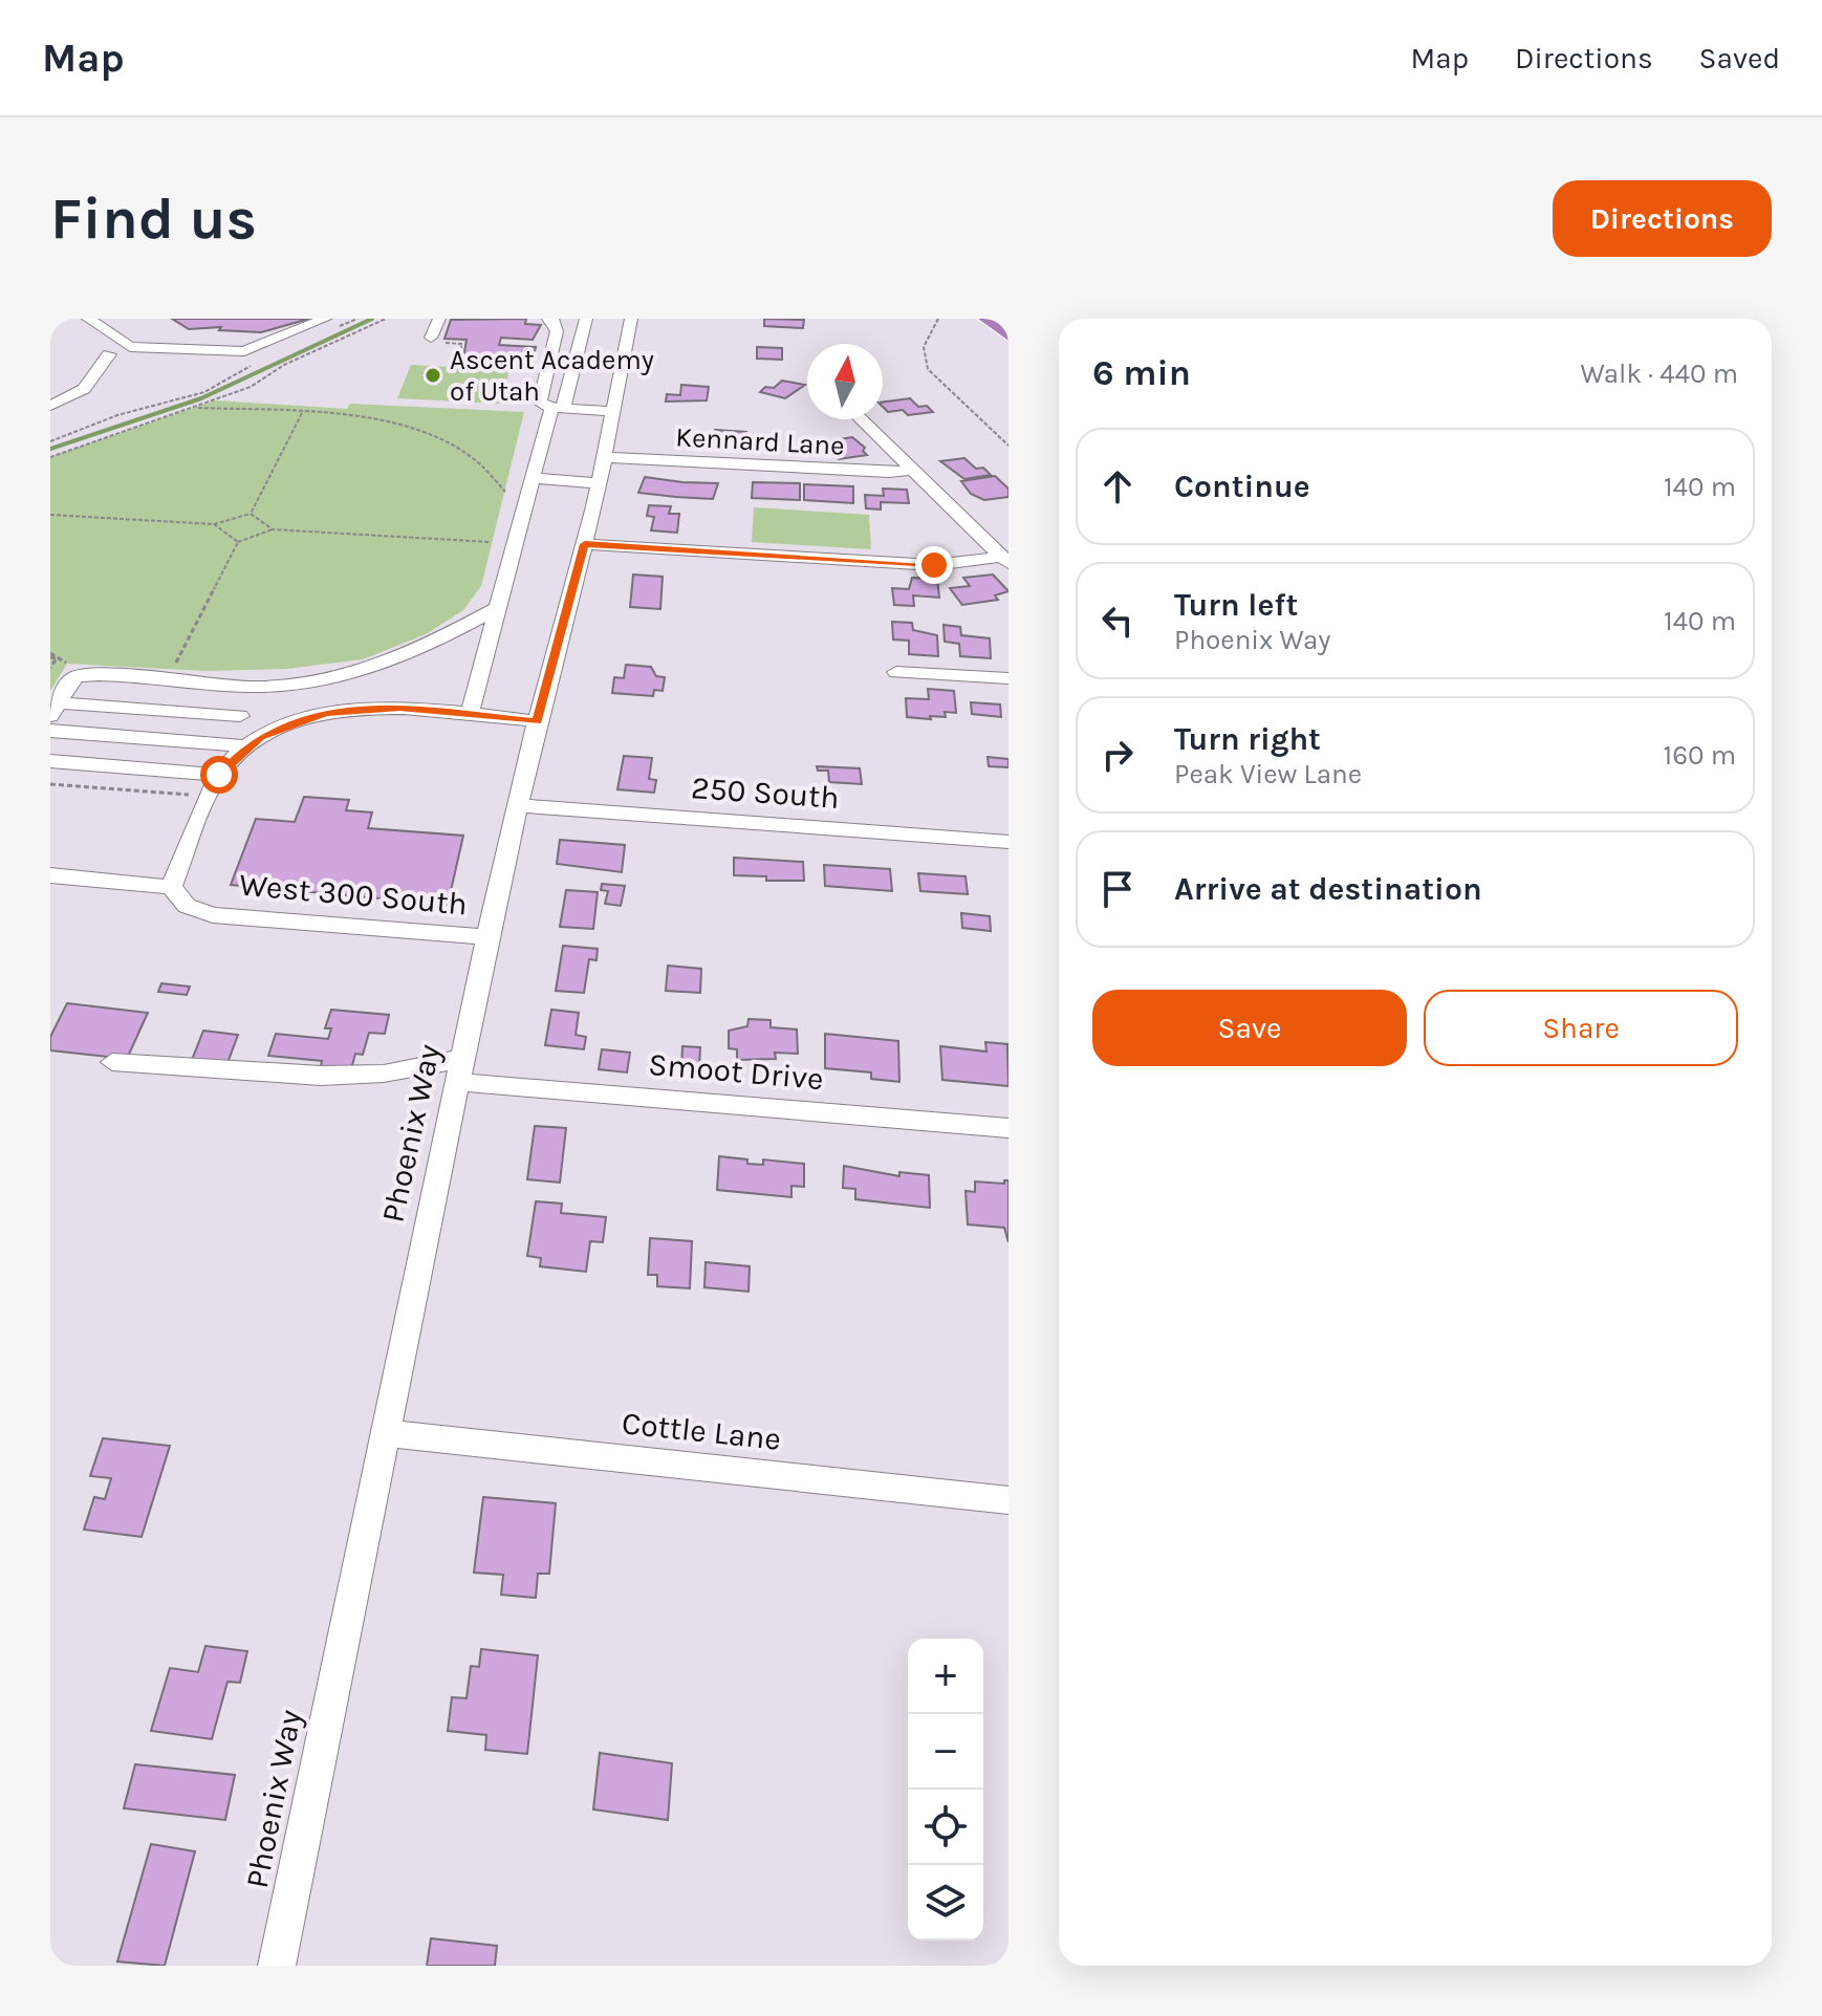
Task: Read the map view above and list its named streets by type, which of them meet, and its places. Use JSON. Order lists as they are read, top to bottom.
{
  "streets": {
    "street": [
      "Kennard Lane",
      "250 South",
      "West 300 South",
      "Smoot Drive",
      "Phoenix Way",
      "Cottle Lane"
    ]
  },
  "crossings": [
    ["Kennard Lane", "Phoenix Way"],
    ["250 South", "Phoenix Way"],
    ["West 300 South", "Phoenix Way"],
    ["Smoot Drive", "Phoenix Way"],
    ["Phoenix Way", "Cottle Lane"]
  ],
  "places": ["Ascent Academy of Utah"],
  "north": "top",
  "page": {
    "header": "Map",
    "nav": ["Map", "Directions", "Saved"],
    "buttons": [
      "Directions",
      ["Save", "Share"]
    ],
    "title": "Find us",
    "heading": ["6 min", "Walk · 440 m"],
    "list": [
      ["Continue", "140 m"],
      ["Turn left", "Phoenix Way", "140 m"],
      ["Turn right", "Peak View Lane", "160 m"],
      "Arrive at destination"
    ],
    "map_buttons": ["+", "−"]
  }
}
